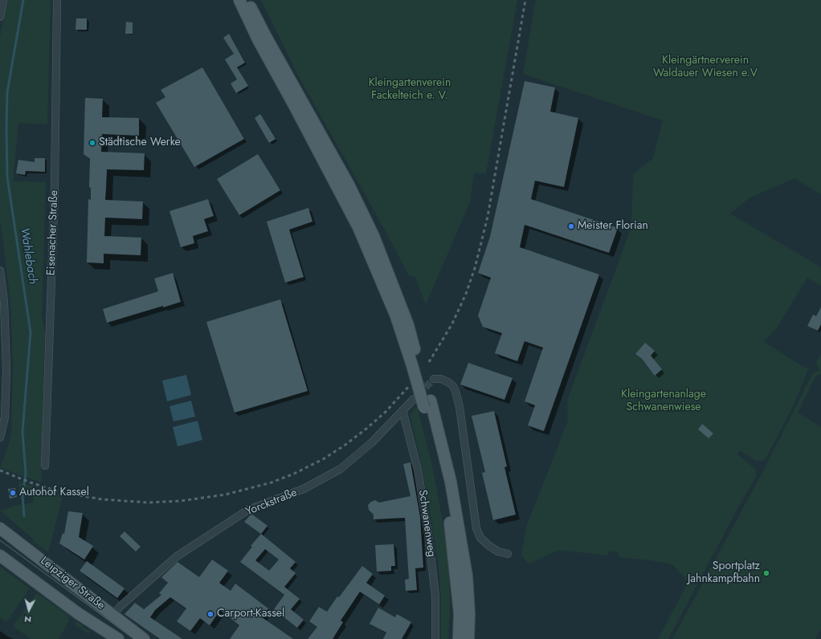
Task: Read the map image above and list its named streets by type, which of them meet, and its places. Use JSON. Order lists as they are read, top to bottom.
{
  "streets": {
    "main road": ["Leipziger Straße"],
    "street": ["Eisenacher Straße", "Yorckstraße", "Schwanenweg"]
  },
  "crossings": [
    ["Yorckstraße", "Schwanenweg"],
    ["Yorckstraße", "Leipziger Straße"]
  ],
  "water": ["Wahlebach"],
  "parks": ["Kleingärtnerverein Waldauer Wiesen e.V", "Kleingartenverein Fackelteich e. V.", "Kleingartenanlage Schwanenwiese"],
  "places": [
    "Städtische Werke",
    "Meister Florian",
    "Autohof Kassel",
    "Sportplatz Jahnkampfbahn",
    "Carport-Kassel"
  ],
  "north": "bottom"
}
